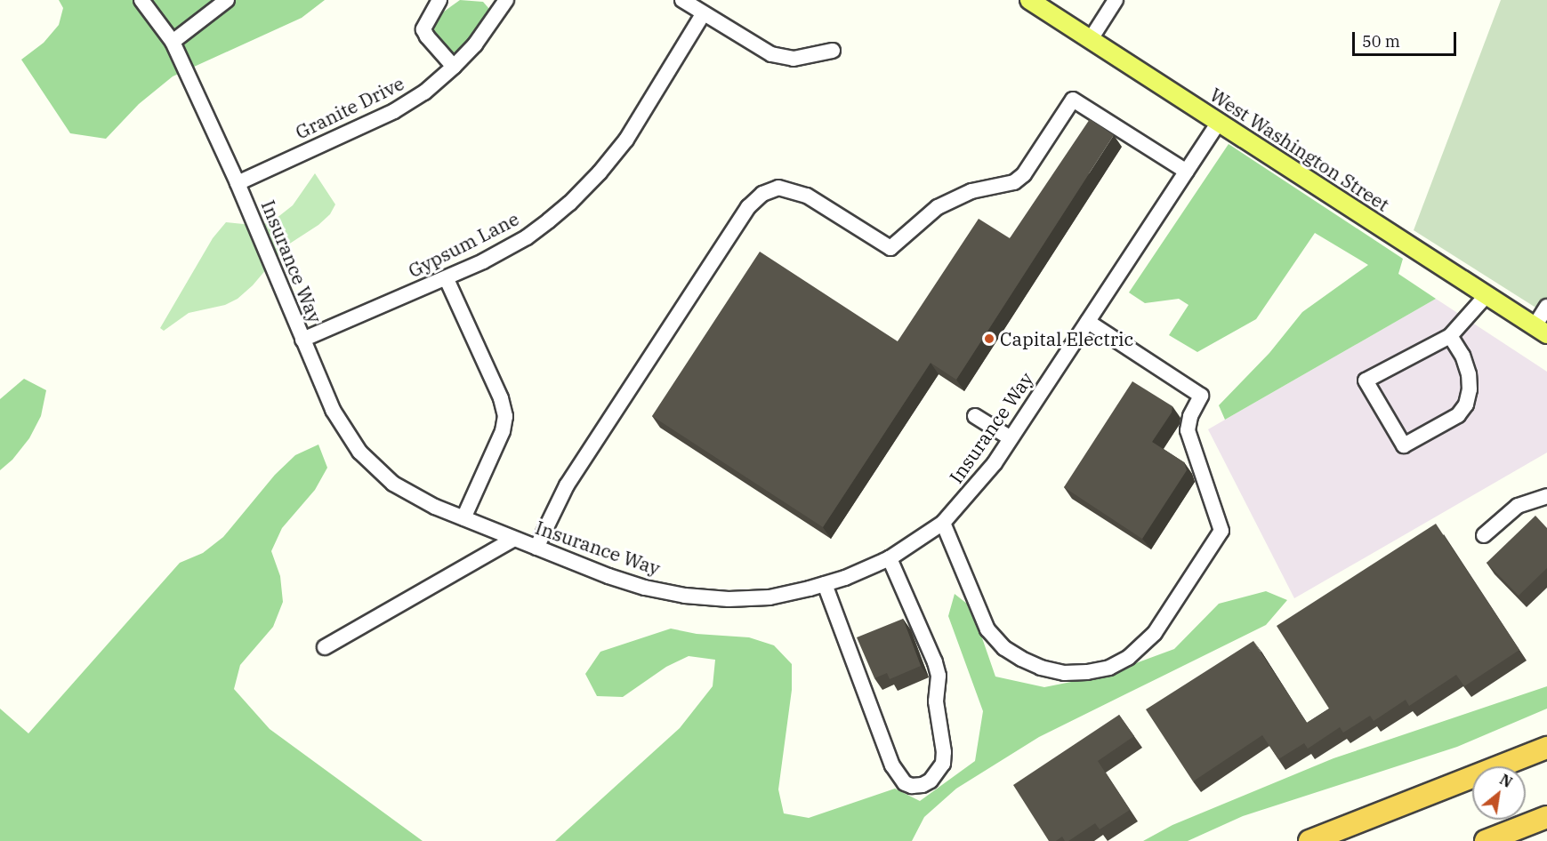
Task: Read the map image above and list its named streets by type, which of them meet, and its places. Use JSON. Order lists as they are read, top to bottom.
{
  "streets": {
    "main road": ["West Washington Street"],
    "street": ["Granite Drive", "Gypsum Lane", "Insurance Way"]
  },
  "crossings": [
    ["Granite Drive", "Insurance Way"],
    ["West Washington Street", "Insurance Way"],
    ["Gypsum Lane", "Insurance Way"]
  ],
  "places": ["Capital Electric"],
  "scale_bar": "50 m",
  "north": "top right"
}
